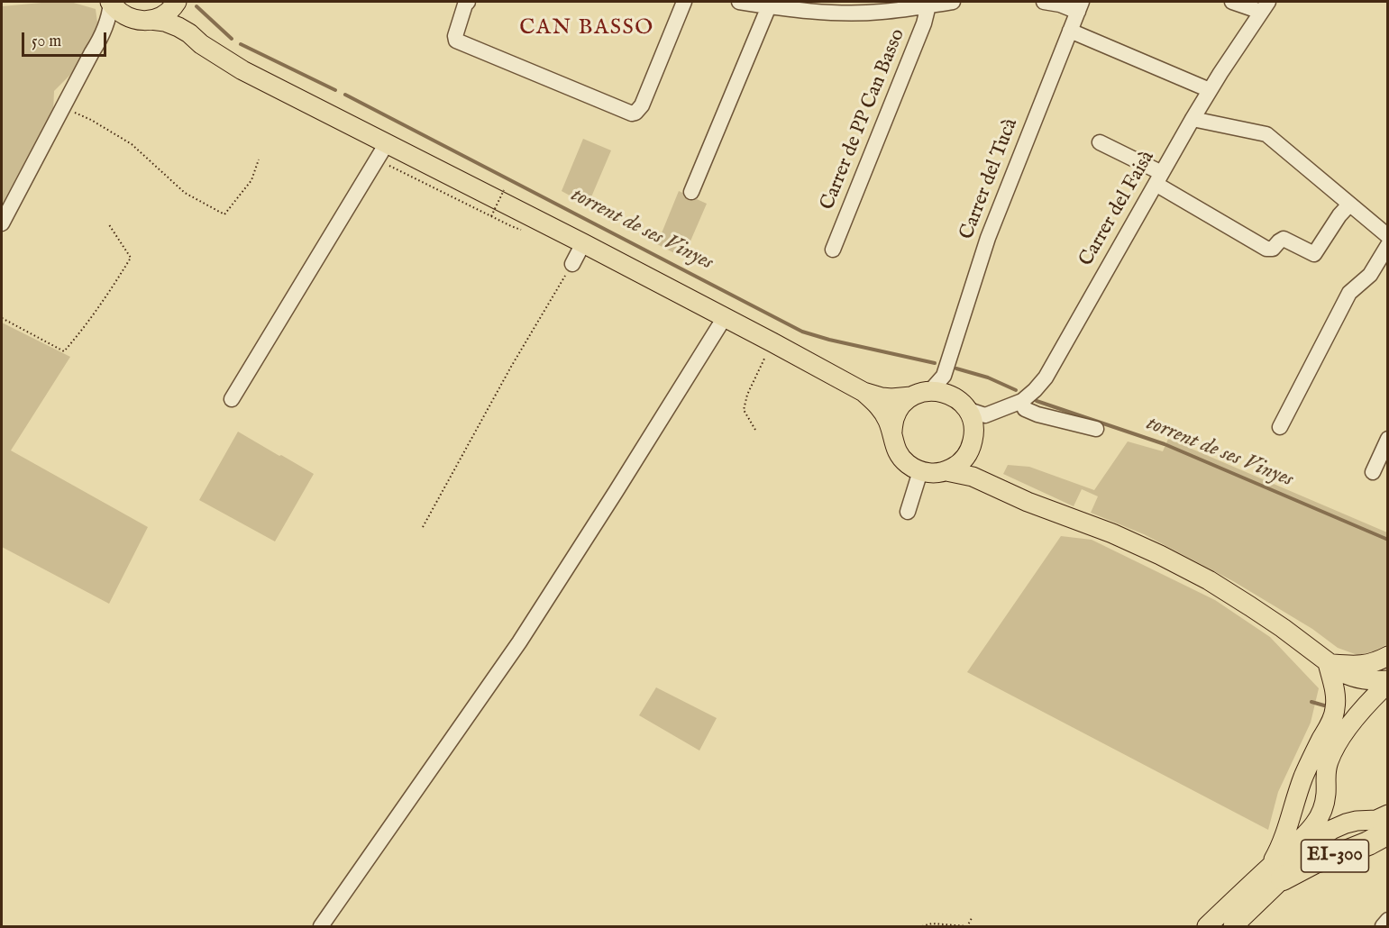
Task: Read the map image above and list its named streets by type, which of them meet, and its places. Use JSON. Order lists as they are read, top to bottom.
{
  "streets": {
    "highway": ["EI-300"],
    "street": ["Carrer de PP Can Basso", "Carrer del Tucà", "Carrer del Faisà"]
  },
  "districts": ["CAN BASSO"],
  "water": ["torrent de ses Vinyes"],
  "scale_bar": "50 m"
}
